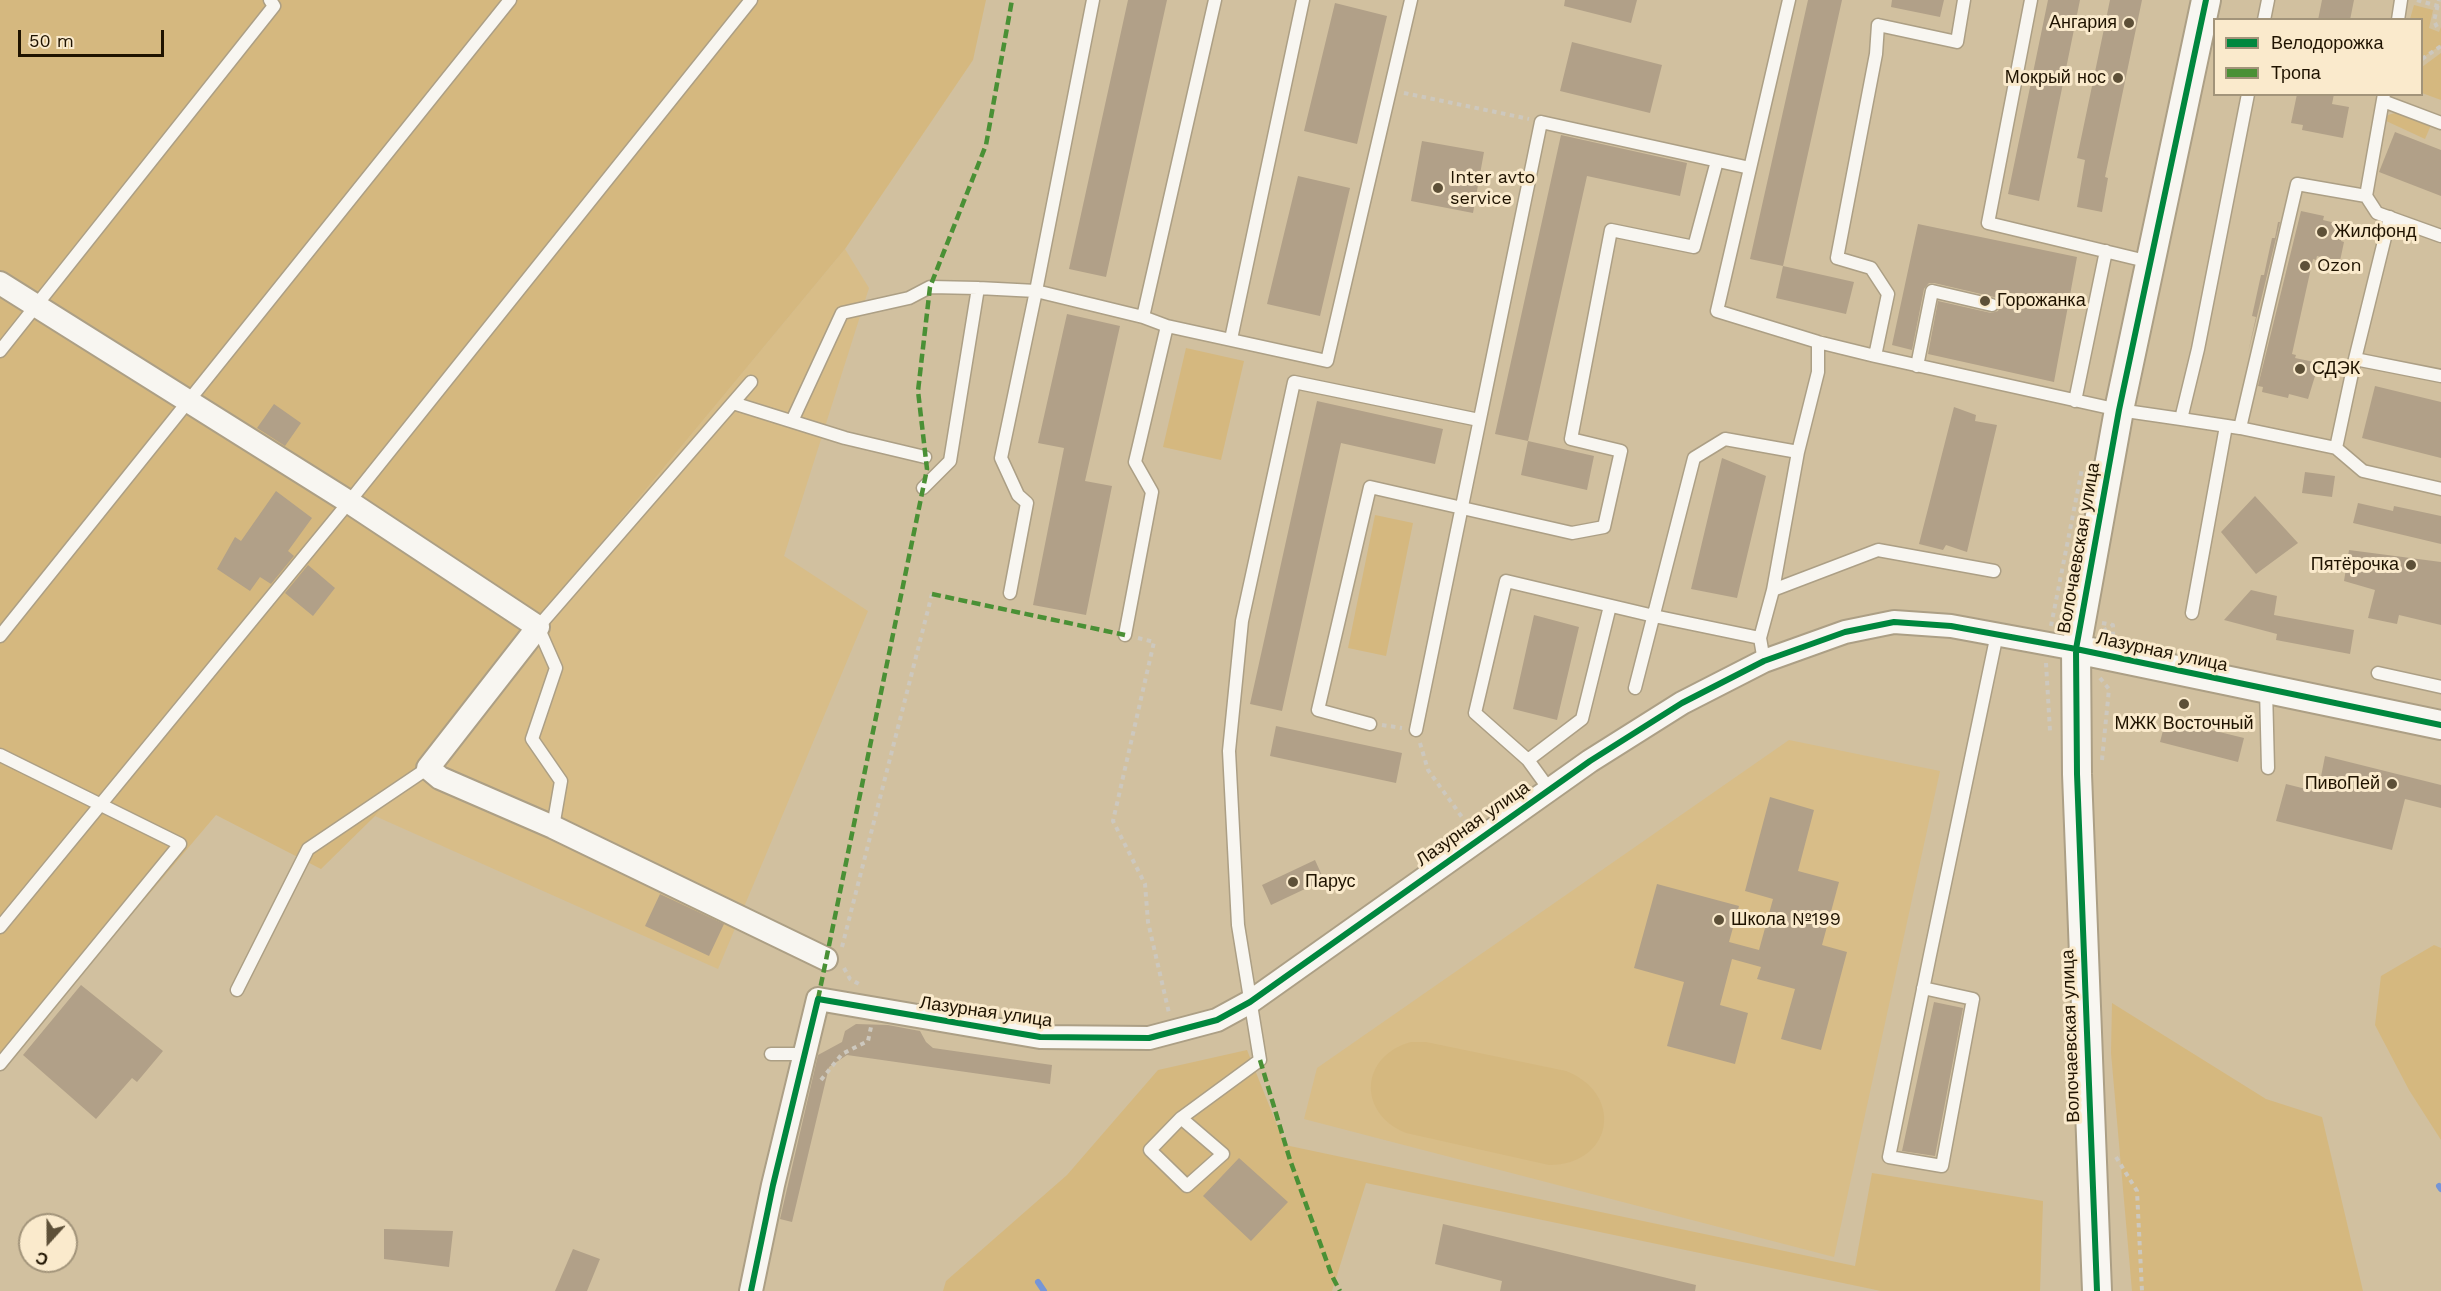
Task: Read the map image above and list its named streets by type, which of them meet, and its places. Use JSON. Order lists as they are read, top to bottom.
{
  "streets": {
    "street": ["Волочаевская улица", "Лазурная улица"]
  },
  "crossings": [
    ["Волочаевская улица", "Лазурная улица"]
  ],
  "places": [
    "Ангария",
    "Мокрый нос",
    "Inter avto service",
    "Жилфонд",
    "Ozon",
    "Горожанка",
    "СДЭК",
    "Пятёрочка",
    "МЖК Восточный",
    "ПивоПей",
    "Парус",
    "Школа №199"
  ],
  "legend": ["Велодорожка", "Тропа"],
  "scale_bar": "50 m",
  "north": "bottom"
}
